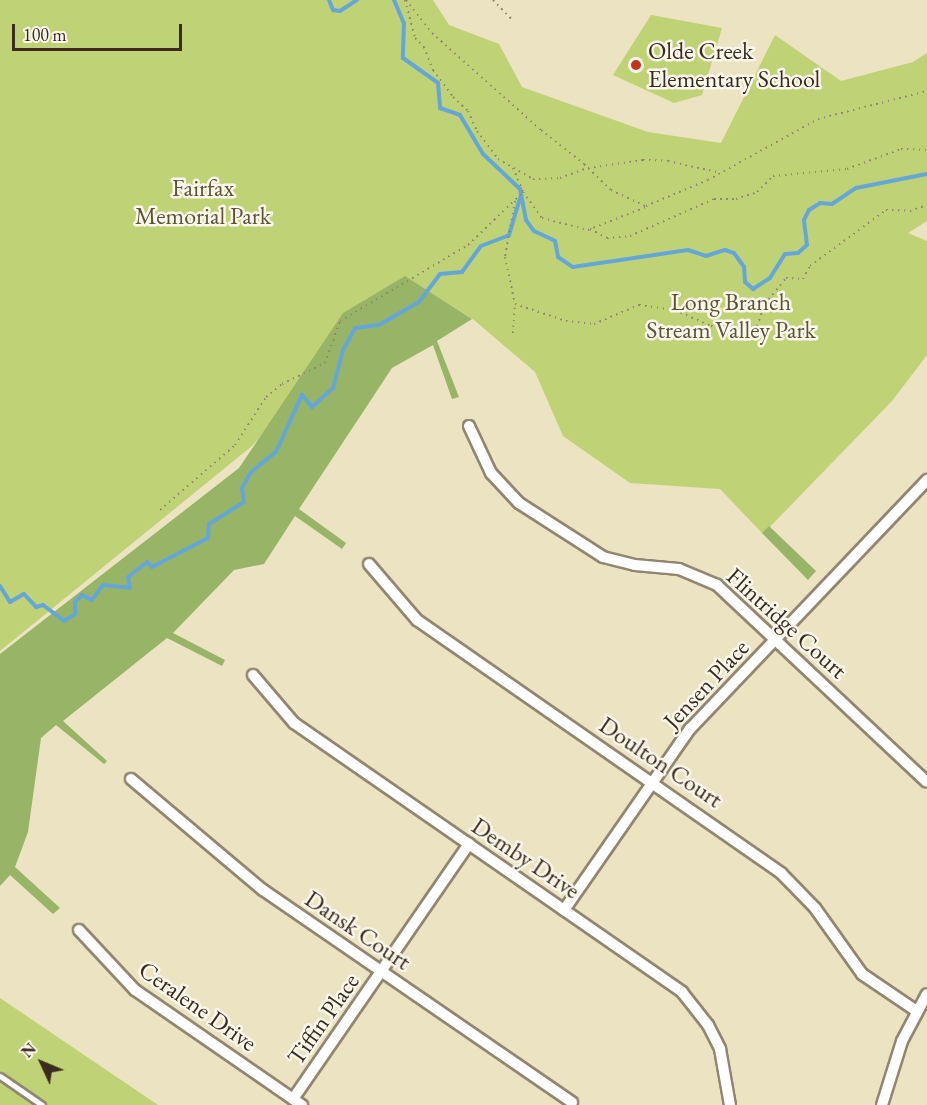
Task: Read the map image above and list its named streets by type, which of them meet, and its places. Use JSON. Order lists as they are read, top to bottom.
{
  "streets": {
    "street": [
      "Flintridge Court",
      "Jensen Place",
      "Doulton Court",
      "Demby Drive",
      "Dansk Court",
      "Ceralene Drive",
      "Tiffin Place"
    ]
  },
  "crossings": [
    ["Flintridge Court", "Jensen Place"],
    ["Jensen Place", "Doulton Court"],
    ["Jensen Place", "Demby Drive"],
    ["Demby Drive", "Tiffin Place"],
    ["Dansk Court", "Tiffin Place"],
    ["Ceralene Drive", "Tiffin Place"]
  ],
  "parks": ["Fairfax Memorial Park", "Long Branch Stream Valley Park"],
  "places": ["Olde Creek Elementary School"],
  "scale_bar": "100 m",
  "north": "top left"
}
